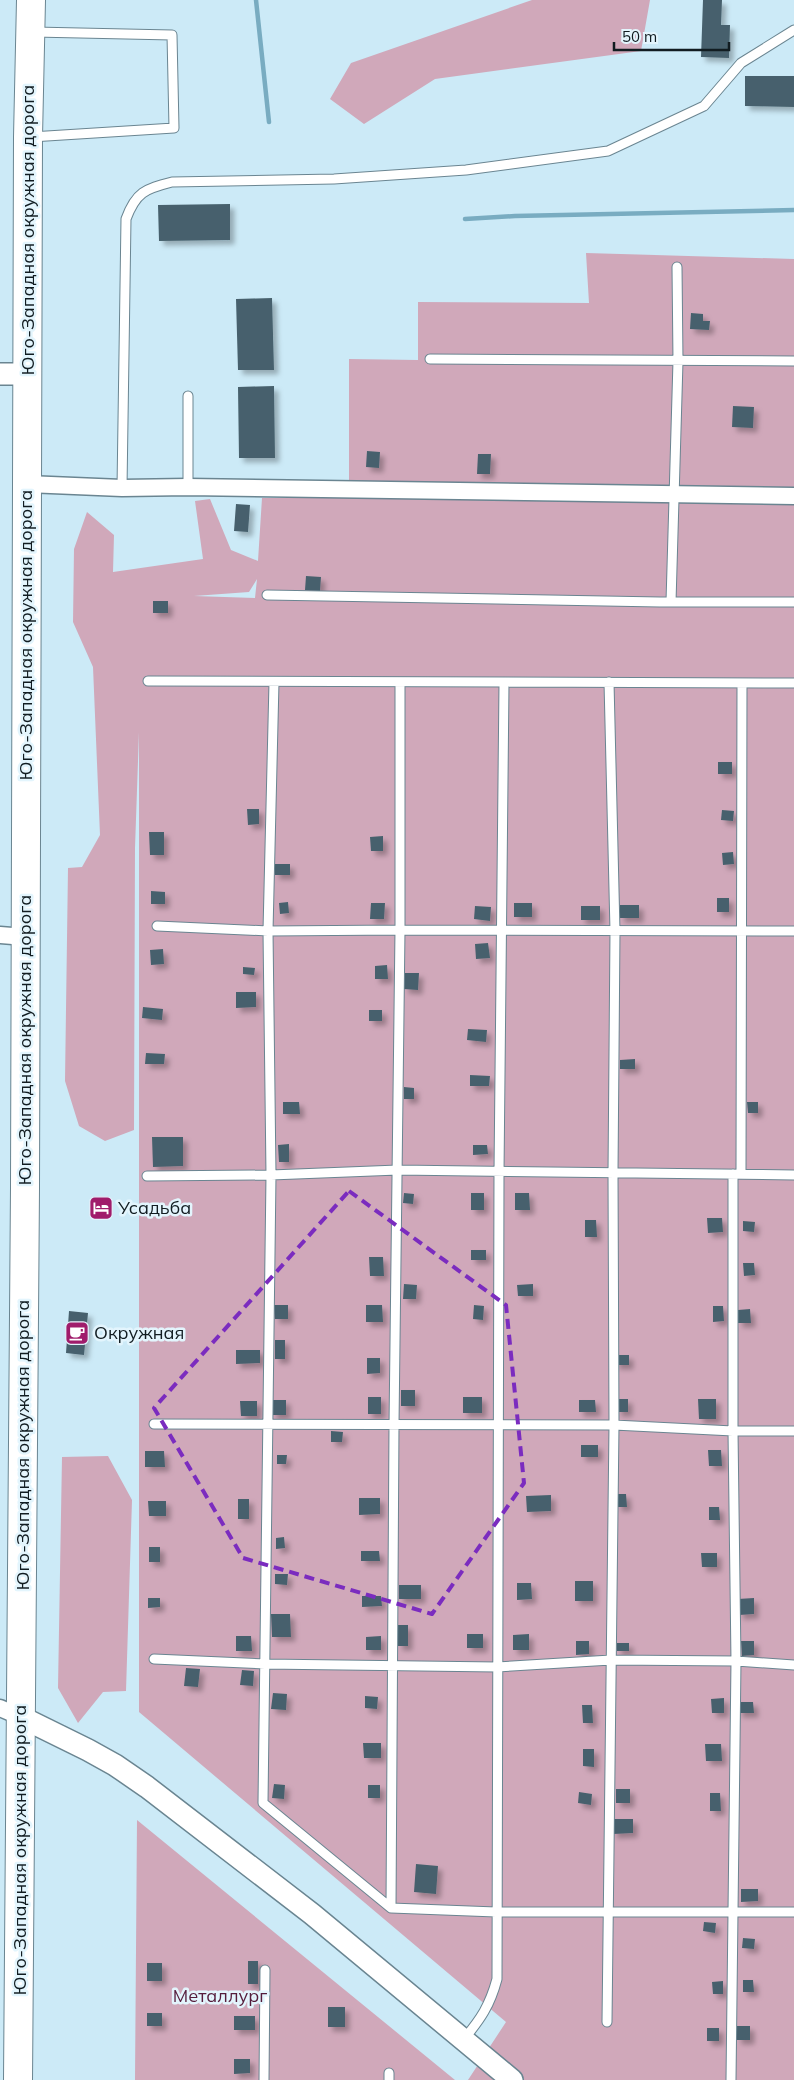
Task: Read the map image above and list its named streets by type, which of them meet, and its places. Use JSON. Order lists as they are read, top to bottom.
{
  "streets": {
    "highway": ["Юго-Западная окружная дорога"]
  },
  "parks": ["Металлург"],
  "places": {
    "hotel": ["Усадьба"],
    "cafe": ["Окружная"]
  },
  "scale_bar": "50 m"
}
